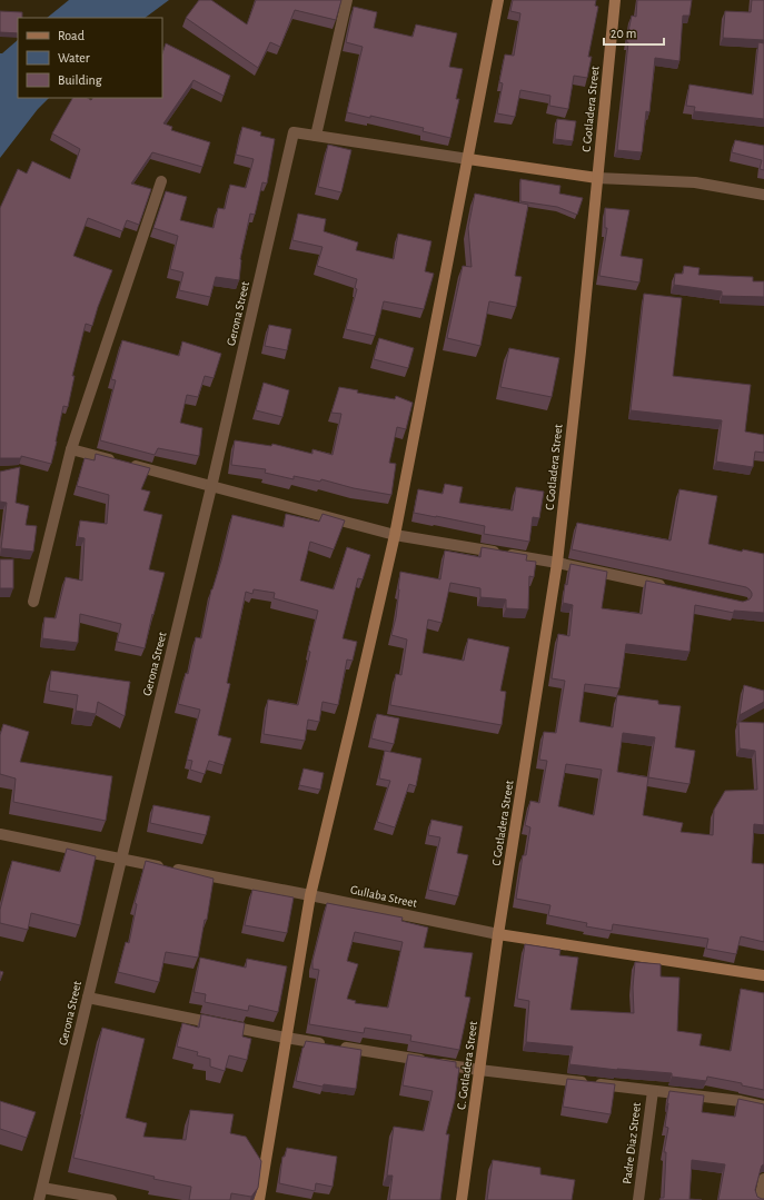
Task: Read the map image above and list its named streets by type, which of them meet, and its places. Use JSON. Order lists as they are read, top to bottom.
{
  "streets": {
    "street": [
      "C Gotladera Street",
      "Gerona Street",
      "Gullaba Street",
      "C. Gotladera Street",
      "Padre Diaz Street"
    ]
  },
  "crossings": [
    ["C Gotladera Street", "Gullaba Street"],
    ["C Gotladera Street", "C. Gotladera Street"],
    ["Gerona Street", "Gullaba Street"],
    ["Gullaba Street", "C. Gotladera Street"]
  ],
  "legend": ["Road", "Water", "Building"],
  "scale_bar": "20 m"
}
